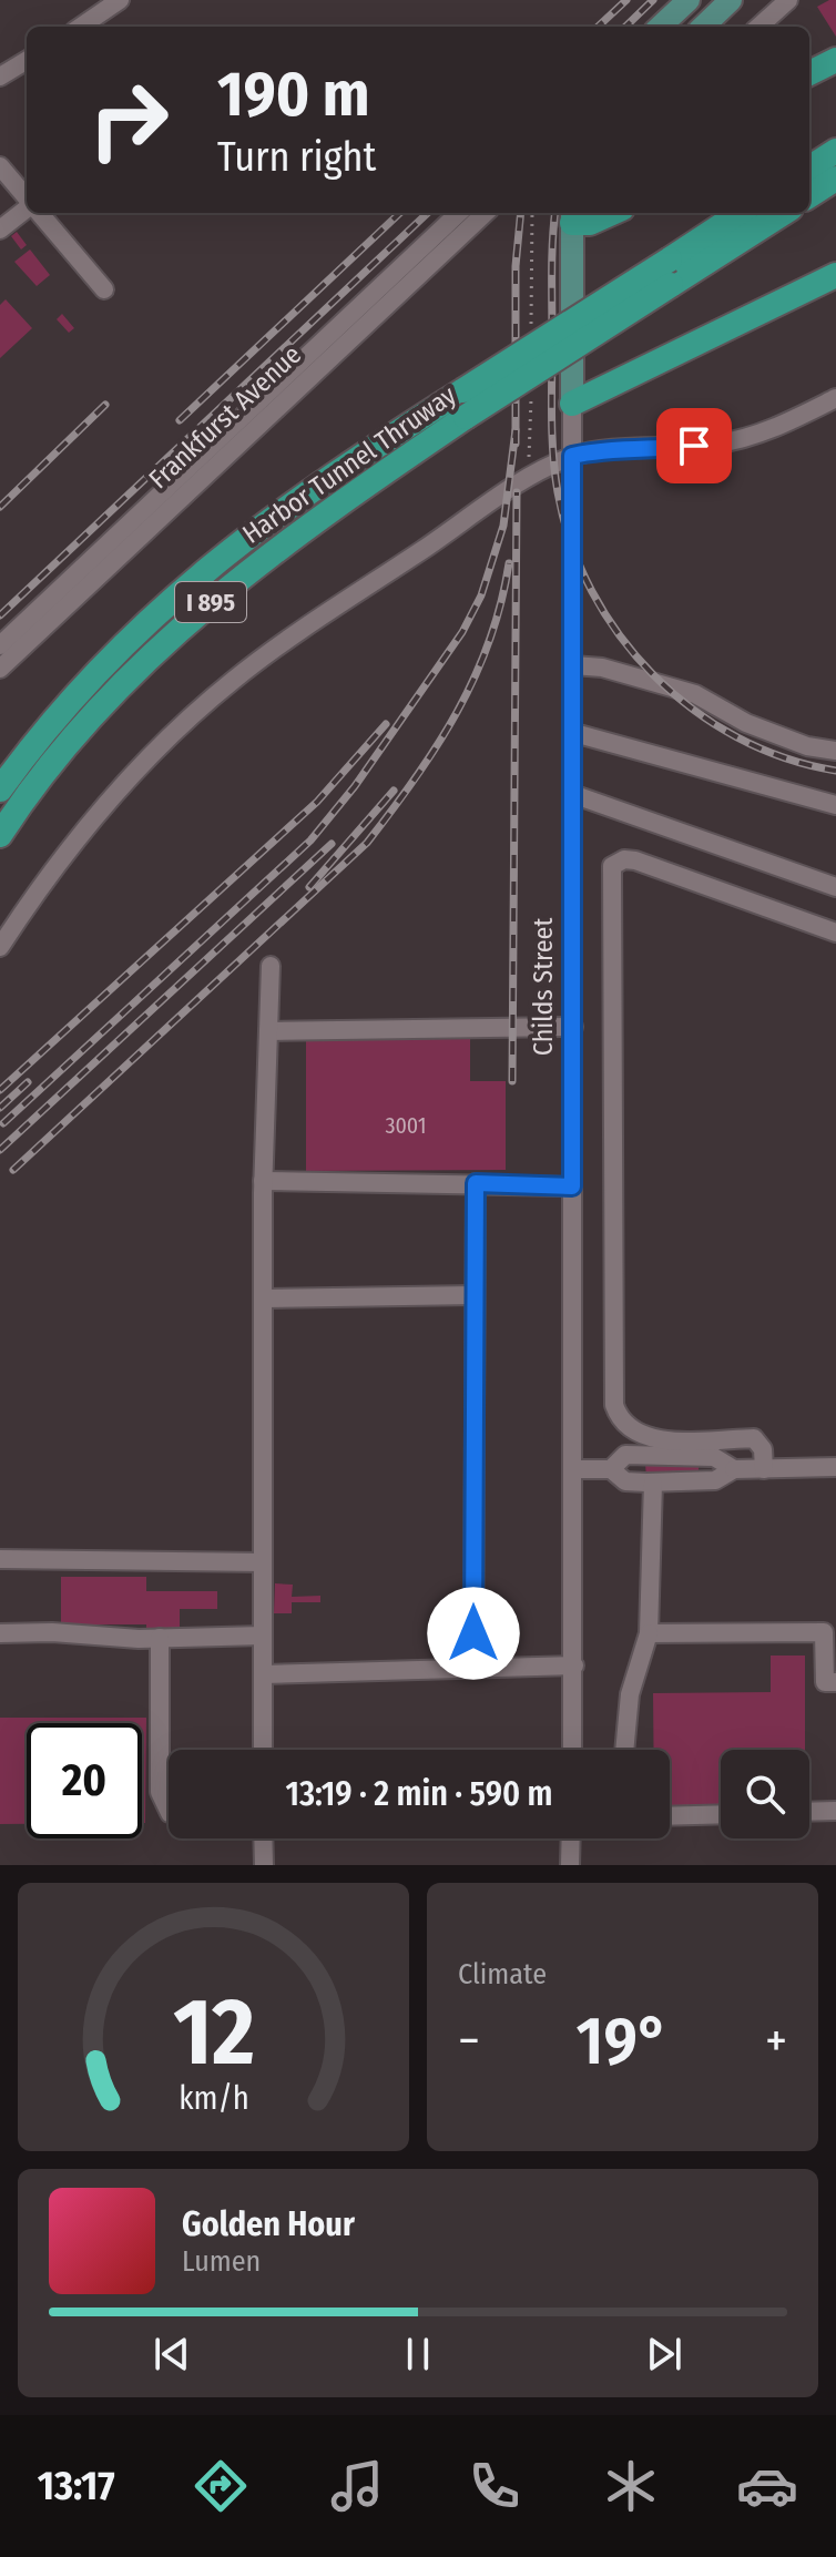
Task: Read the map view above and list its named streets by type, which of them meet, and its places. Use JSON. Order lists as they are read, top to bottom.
{
  "streets": {
    "highway": ["Harbor Tunnel Thruway", "I 895"],
    "main road": ["Childs Street"],
    "street": ["Frankfurst Avenue"]
  },
  "house_numbers": ["3001"],
  "page": {
    "turn": ["190 m", "Turn right"],
    "limit": "20",
    "trip": "13:19 · 2 min · 590 m",
    "tile": "Climate",
    "heat": ["−", "19°", "+"],
    "song": ["Golden Hour", "Lumen"],
    "tabs": "13:17",
    "gauge": ["12", "km/h"]
  }
}
